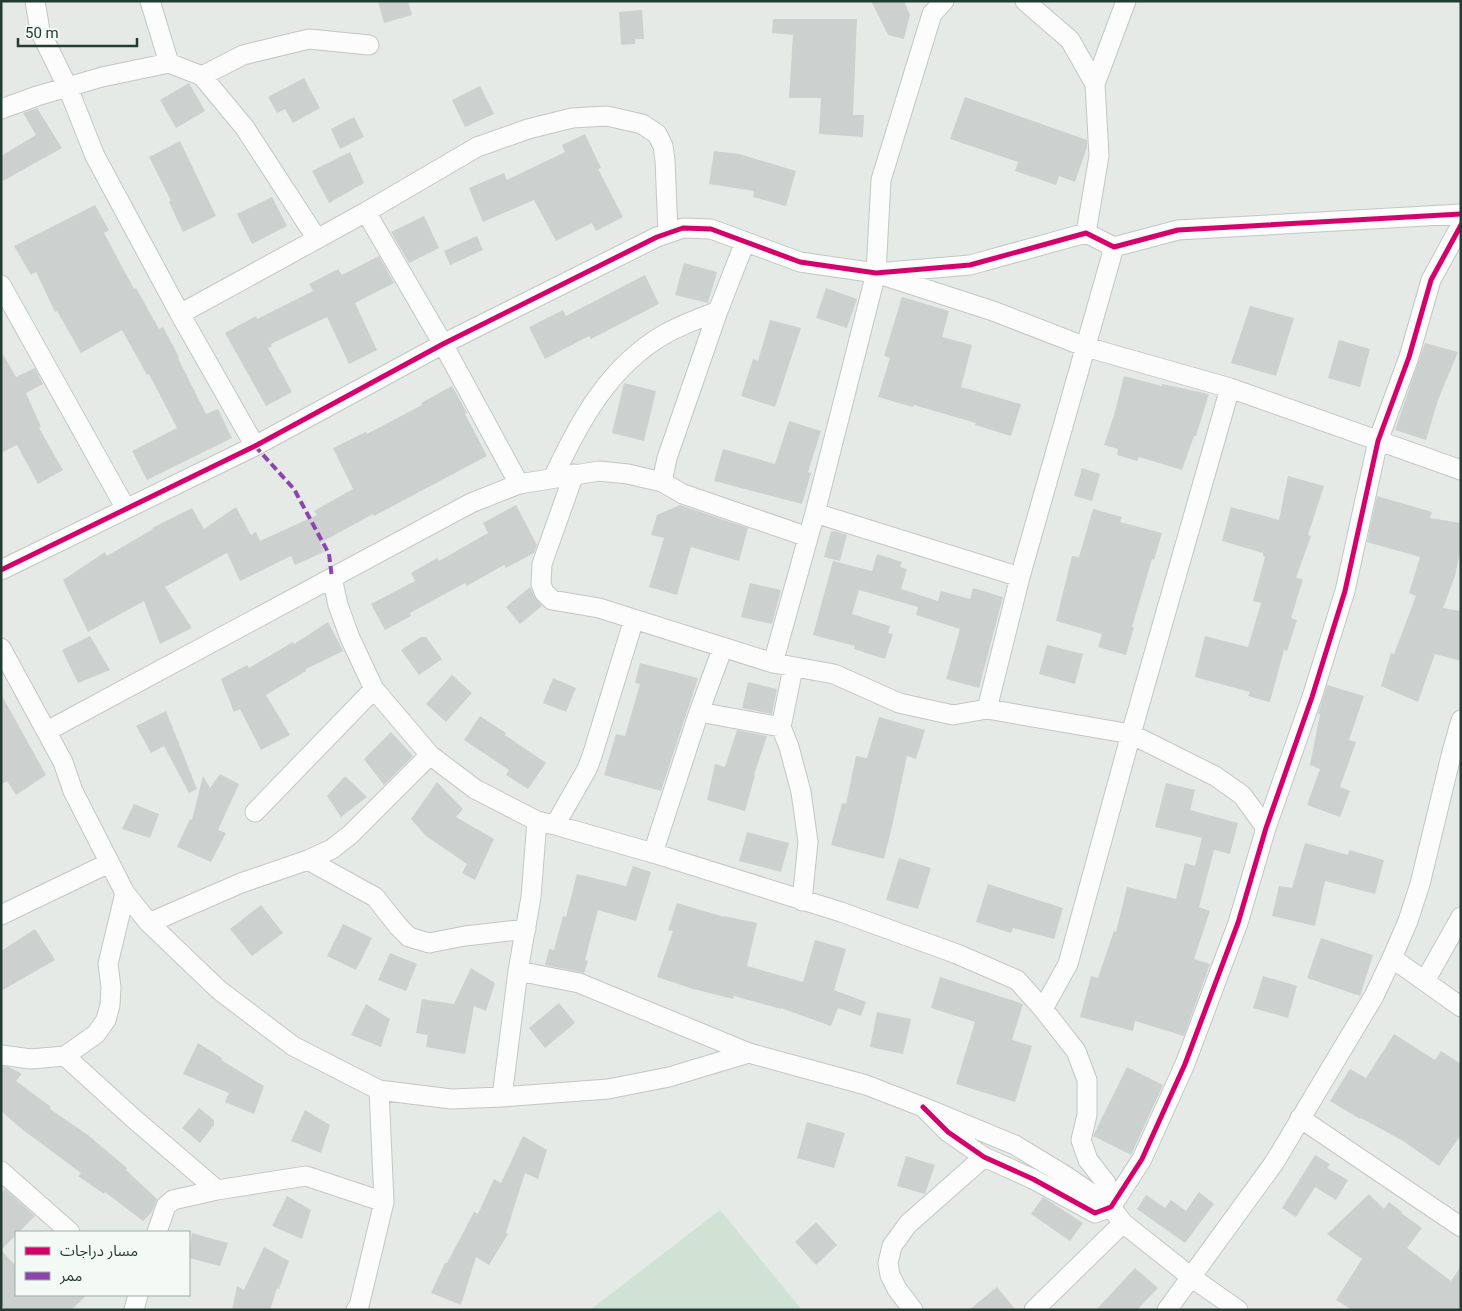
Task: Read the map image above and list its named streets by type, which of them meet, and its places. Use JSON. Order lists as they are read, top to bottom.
{
  "legend": ["مسار دراجات", "ممر"],
  "scale_bar": "50 m"
}
